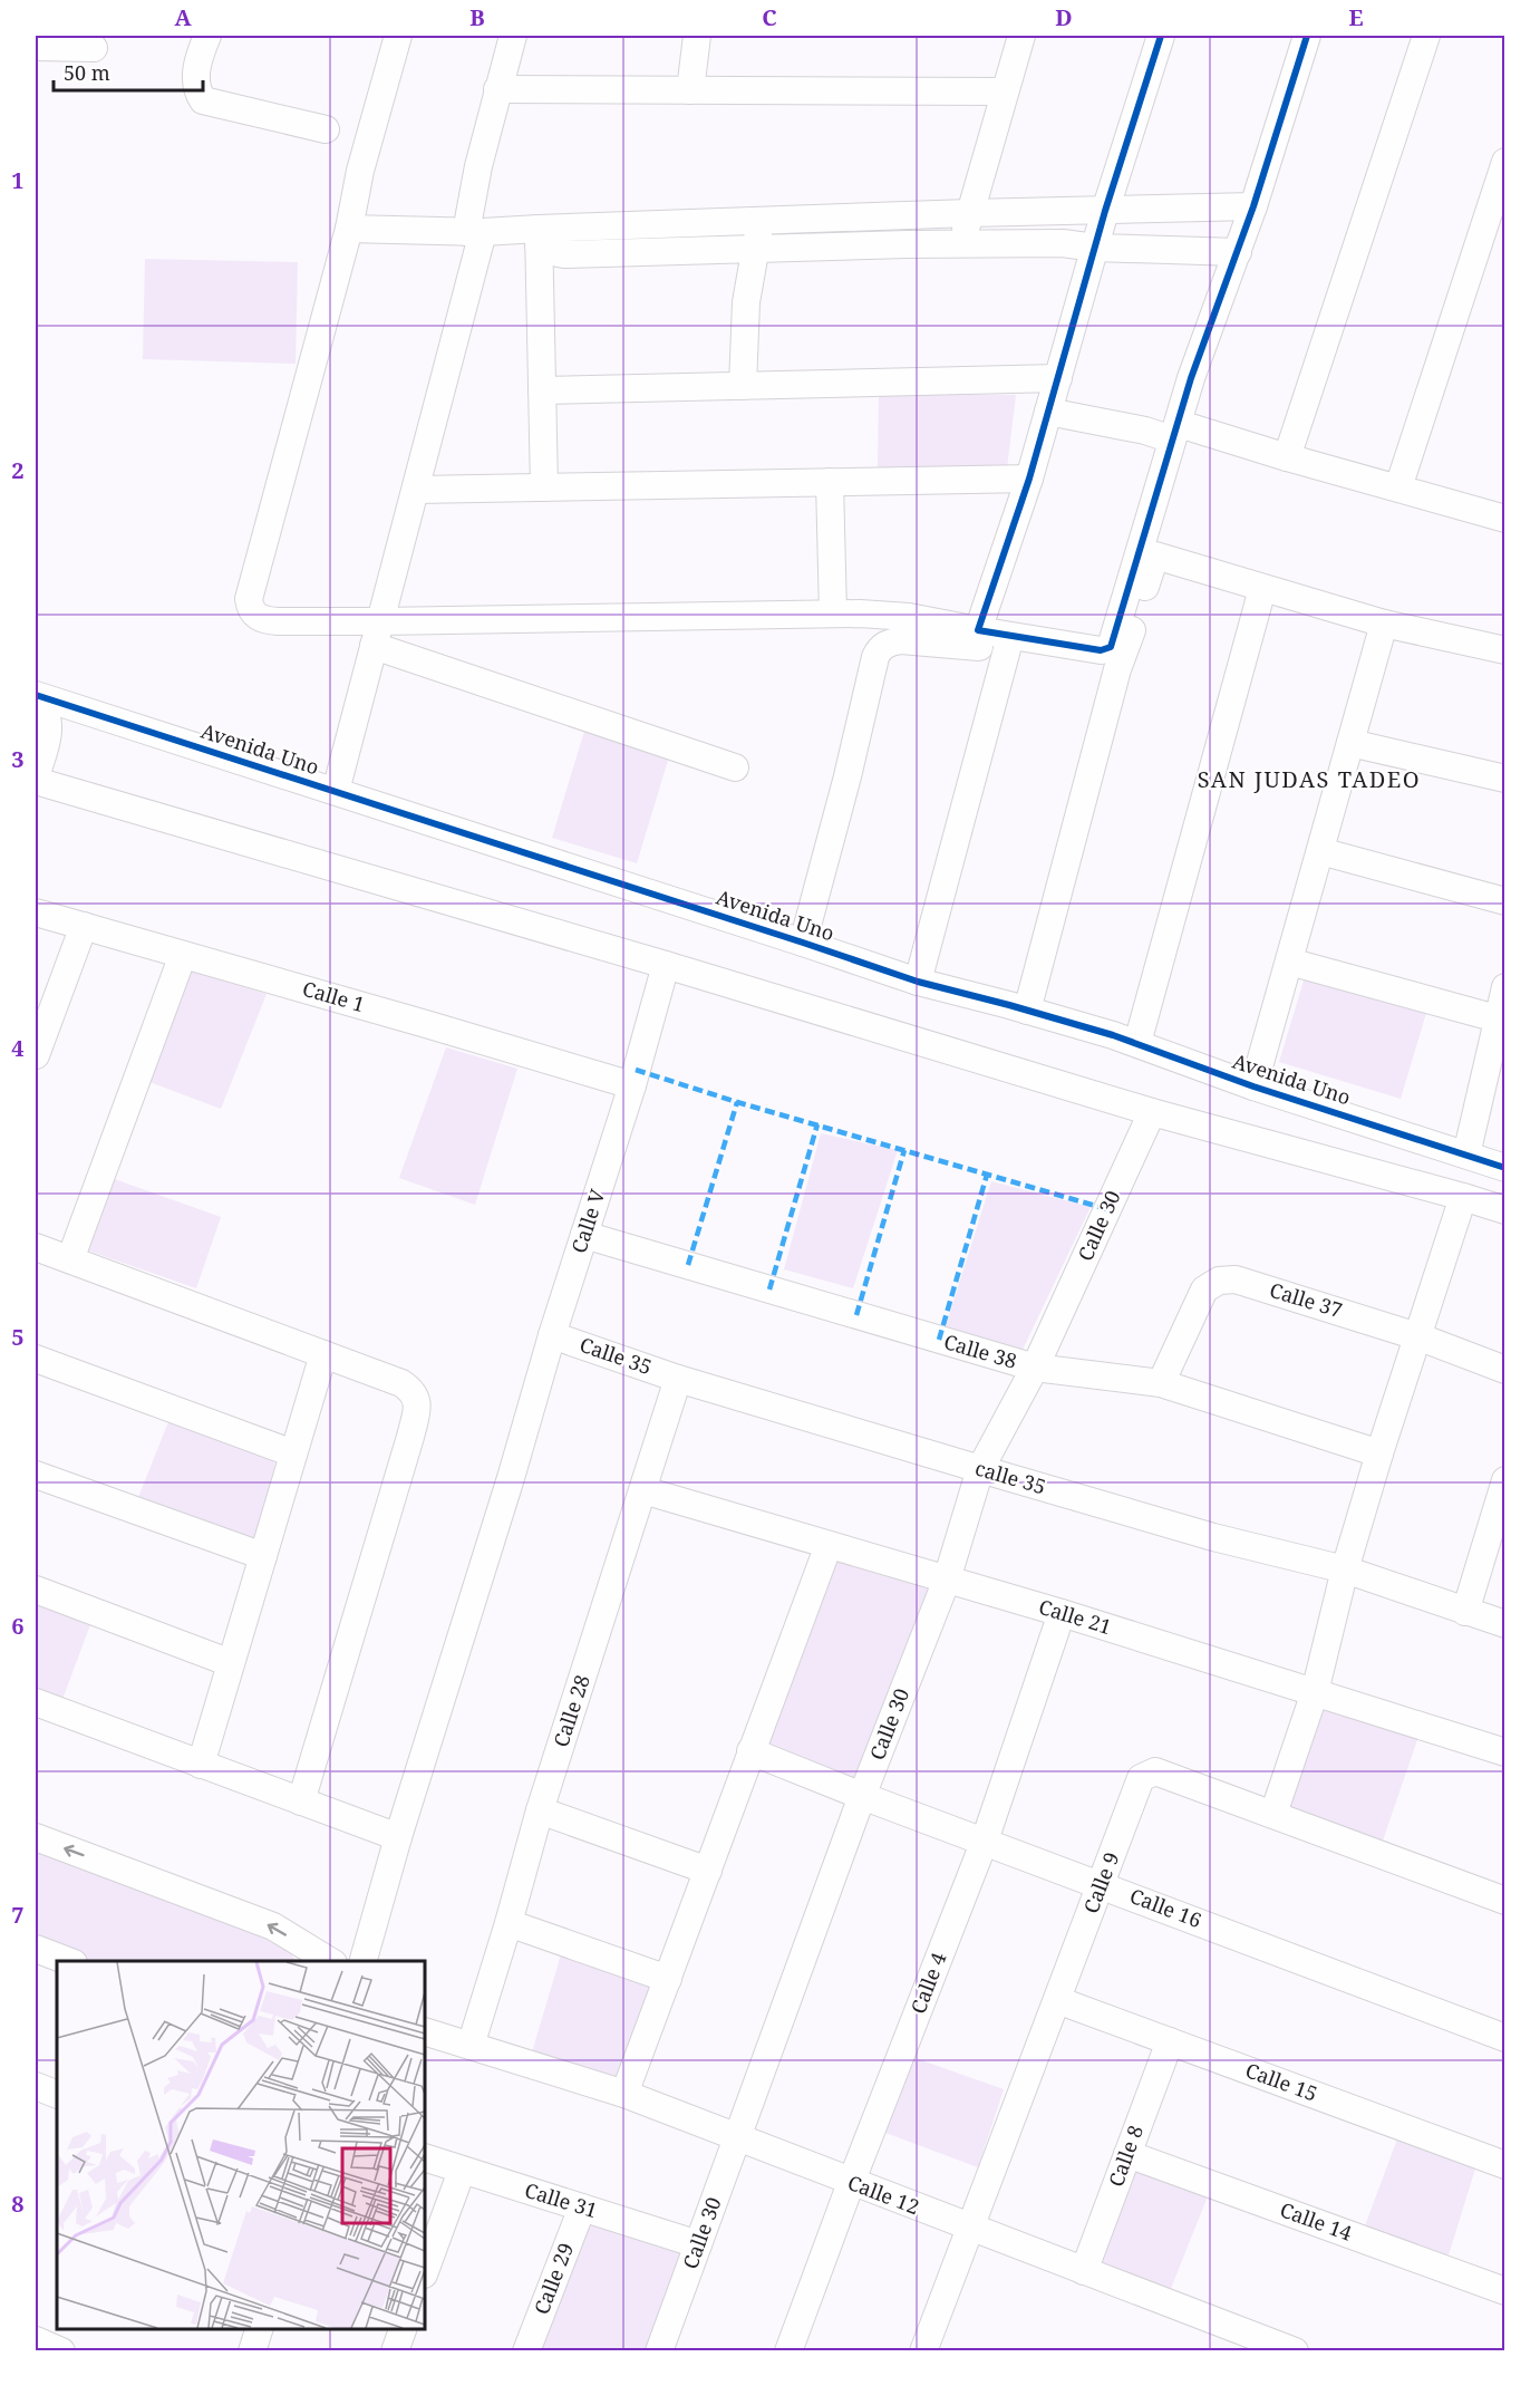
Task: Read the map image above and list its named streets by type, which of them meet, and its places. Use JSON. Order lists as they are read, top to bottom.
{
  "streets": {
    "street": [
      "Avenida Uno",
      "Calle 1",
      "Calle V",
      "Calle 30",
      "Calle 37",
      "Calle 38",
      "Calle 35",
      "calle 35",
      "Calle 21",
      "Calle 28",
      "Calle 9",
      "Calle 16",
      "Calle 4",
      "Calle 15",
      "Calle 8",
      "Calle 12",
      "Calle 31",
      "Calle 14",
      "Calle 29"
    ]
  },
  "crossings": [
    ["Calle 1", "Calle V"],
    ["Calle V", "Calle 38"],
    ["Calle V", "Calle 35"],
    ["Calle 30", "Calle 38"],
    ["Calle 30", "calle 35"],
    ["Calle 30", "Calle 21"],
    ["Calle 30", "Calle 16"],
    ["Calle 30", "Calle 12"],
    ["Calle 30", "Calle 31"],
    ["Calle 37", "Calle 38"],
    ["Calle 35", "calle 35"],
    ["Calle 35", "Calle 28"],
    ["calle 35", "Calle 28"],
    ["Calle 21", "Calle 28"],
    ["Calle 21", "Calle 4"],
    ["Calle 28", "Calle 12"],
    ["Calle 9", "Calle 16"],
    ["Calle 9", "Calle 15"],
    ["Calle 9", "Calle 12"],
    ["Calle 16", "Calle 4"],
    ["Calle 4", "Calle 12"],
    ["Calle 15", "Calle 8"],
    ["Calle 8", "Calle 12"],
    ["Calle 8", "Calle 14"],
    ["Calle 31", "Calle 29"]
  ],
  "districts": ["SAN JUDAS TADEO"],
  "scale_bar": "50 m",
  "grid": {
    "columns": [
      "A",
      "B",
      "C",
      "D",
      "E"
    ],
    "rows": [
      "1",
      "2",
      "3",
      "4",
      "5",
      "6",
      "7",
      "8"
    ]
  }
}
